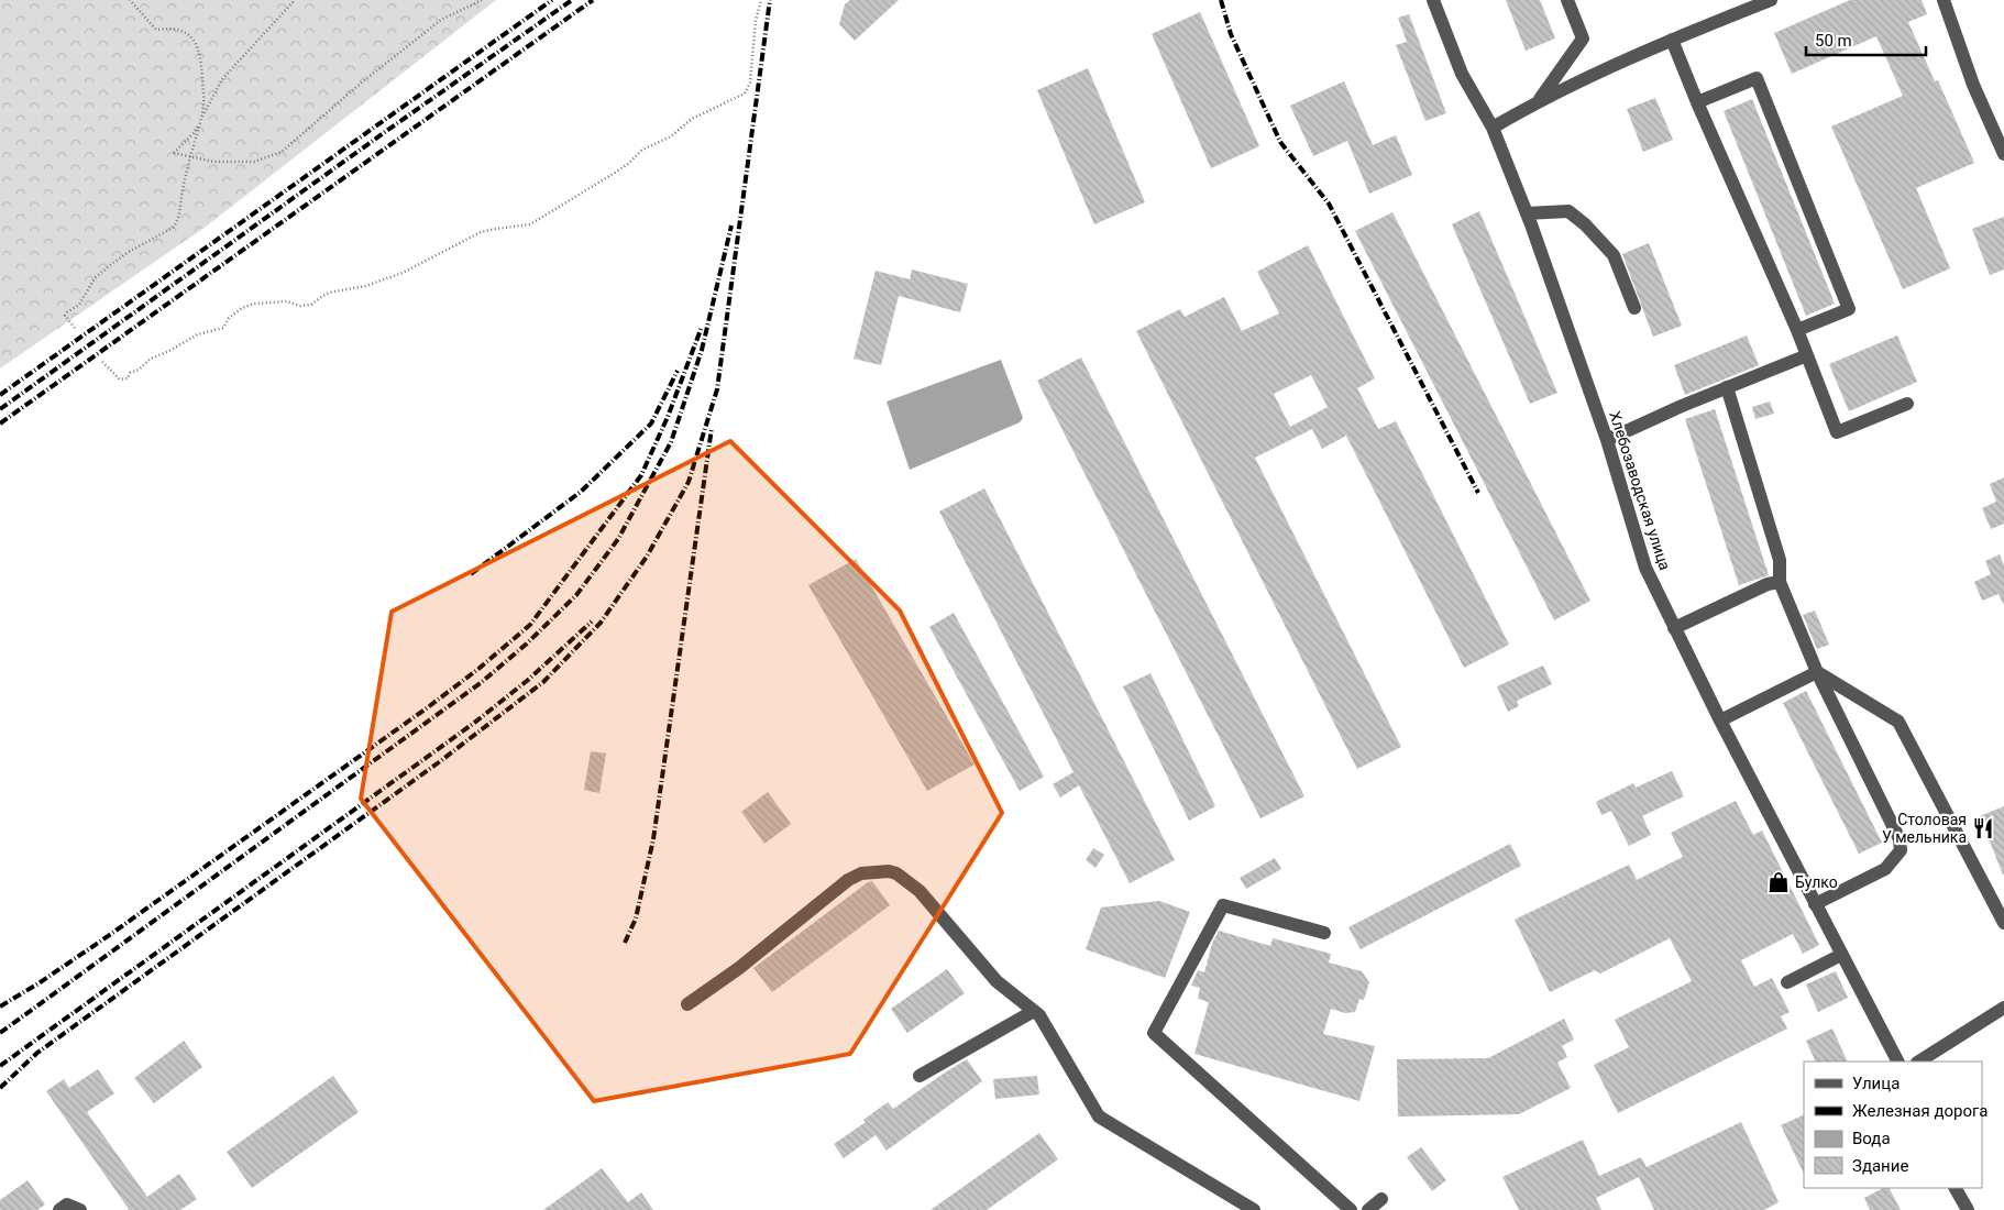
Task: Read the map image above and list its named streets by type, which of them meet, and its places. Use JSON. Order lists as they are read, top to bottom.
{
  "streets": {
    "street": ["Хлебозаводская улица"]
  },
  "places": {
    "restaurant": ["Столовая У мельника"],
    "shop": ["Булко"]
  },
  "legend": [
    "Улица",
    "Железная дорога",
    "Вода",
    "Здание"
  ],
  "scale_bar": "50 m"
}
